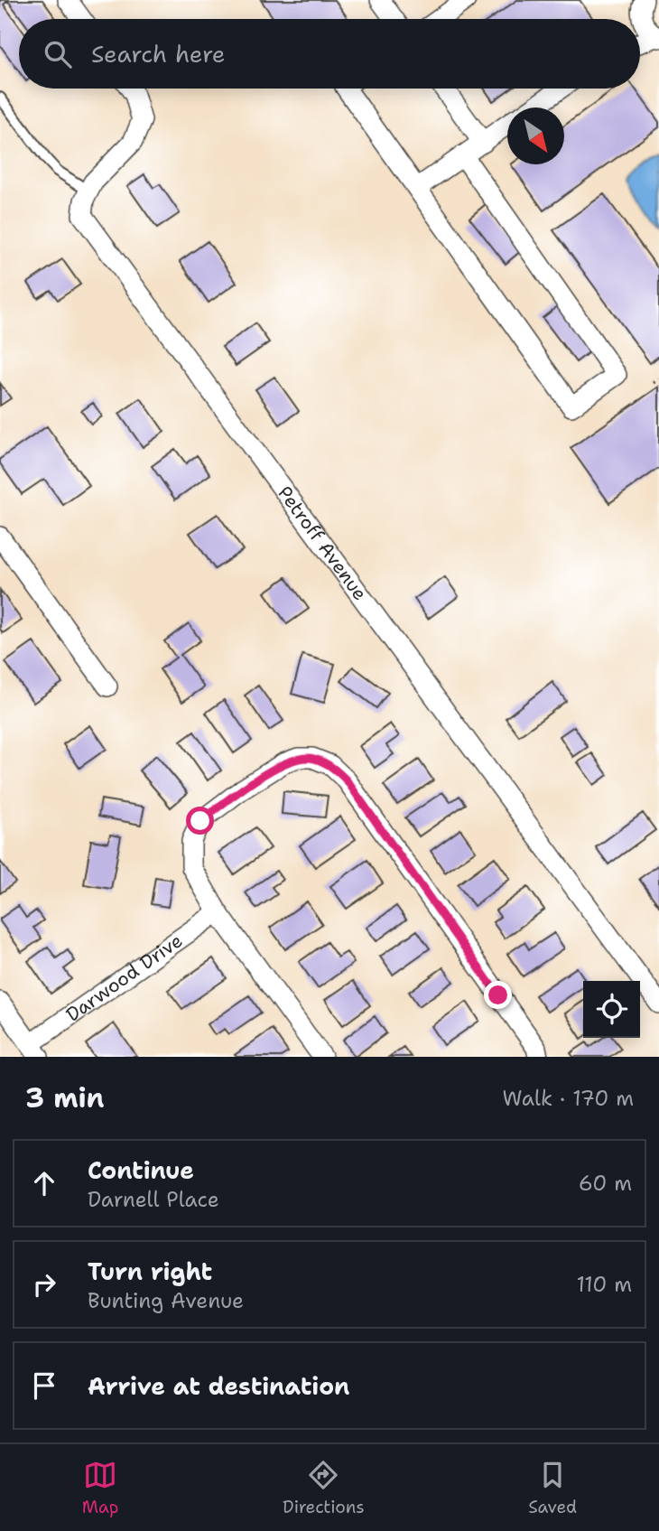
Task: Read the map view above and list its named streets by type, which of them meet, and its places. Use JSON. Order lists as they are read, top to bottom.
{
  "streets": {
    "street": ["Petroff Avenue", "Darwood Drive"]
  },
  "north": "bottom right",
  "page": {
    "search": "Search here",
    "heading": ["3 min", "Walk · 170 m"],
    "list": [
      ["Continue", "Darnell Place", "60 m"],
      ["Turn right", "Bunting Avenue", "110 m"],
      "Arrive at destination"
    ],
    "nav": ["Map", "Directions", "Saved"]
  }
}
